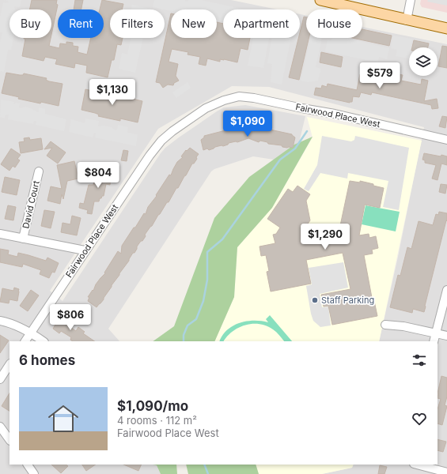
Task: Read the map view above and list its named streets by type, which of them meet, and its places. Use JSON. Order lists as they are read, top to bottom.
{
  "streets": {
    "street": ["Fairwood Place West", "David Court"]
  },
  "places": ["Staff Parking"],
  "page": {
    "chip": [
      "Buy",
      "Rent",
      "Filters",
      "New",
      "Apartment",
      "House"
    ],
    "price": [
      "$579",
      "$1,130",
      "$1,090",
      "$804",
      "$1,290",
      "$806"
    ],
    "heading": "6 homes",
    "list": [
      {
        "name": "$1,090/mo",
        "note": "4 rooms · 112 m² · Fairwood Place West"
      }
    ]
  }
}
